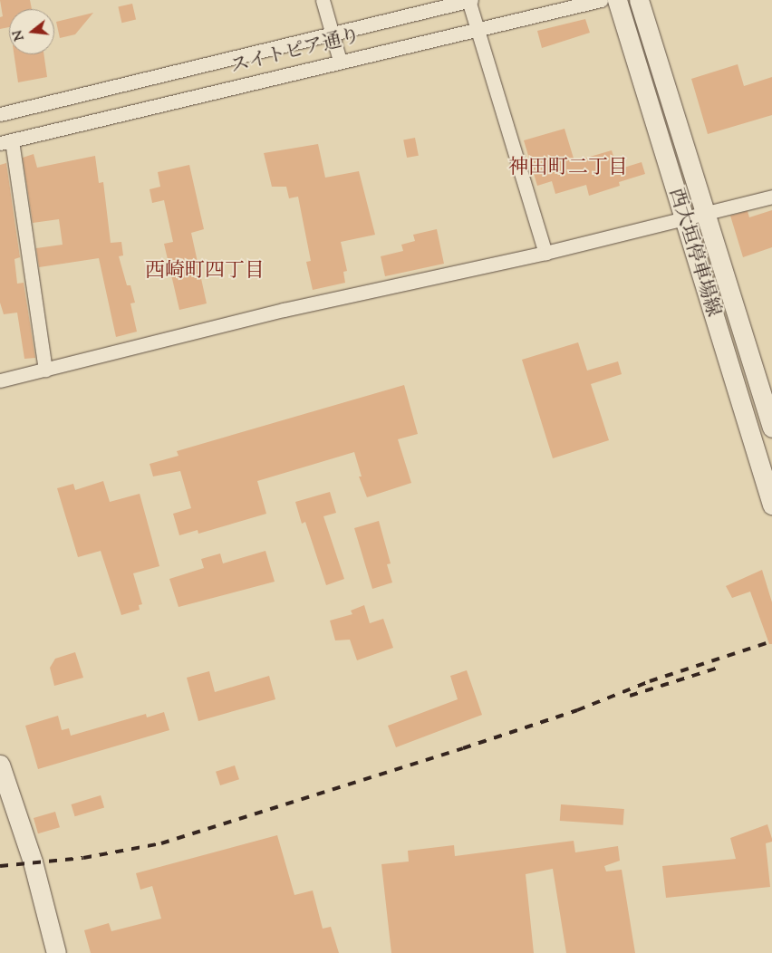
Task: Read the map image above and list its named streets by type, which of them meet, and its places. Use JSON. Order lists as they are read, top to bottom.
{
  "streets": {
    "main road": ["西大垣停車場線"],
    "street": ["スイトピア通り"]
  },
  "districts": ["神田町二丁目", "西崎町四丁目"],
  "north": "left"
}
